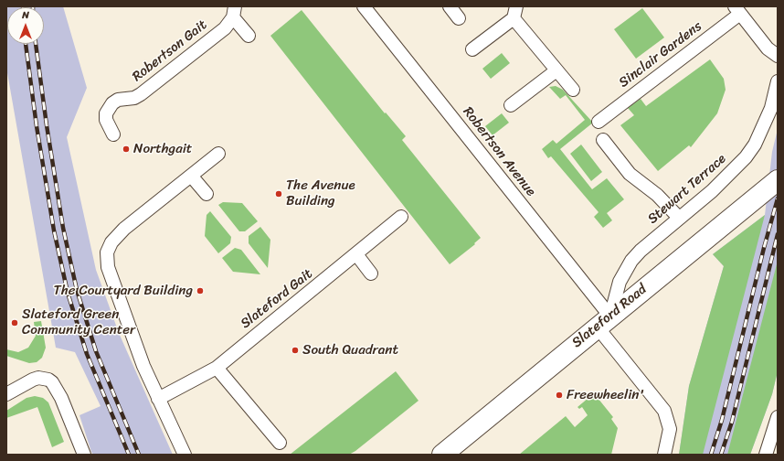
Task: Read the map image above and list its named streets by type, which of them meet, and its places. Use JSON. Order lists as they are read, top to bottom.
{
  "streets": {
    "main road": ["Slateford Road"],
    "street": [
      "Robertson Gait",
      "Sinclair Gardens",
      "Robertson Avenue",
      "Stewart Terrace",
      "Slateford Gait"
    ]
  },
  "crossings": [
    ["Robertson Avenue", "Stewart Terrace"],
    ["Robertson Avenue", "Slateford Road"],
    ["Stewart Terrace", "Slateford Road"]
  ],
  "places": [
    "Northgait",
    "The Avenue Building",
    "The Courtyard Building",
    "Slateford Green Community Center",
    "South Quadrant",
    "Freewheelin'"
  ],
  "north": "top"
}
